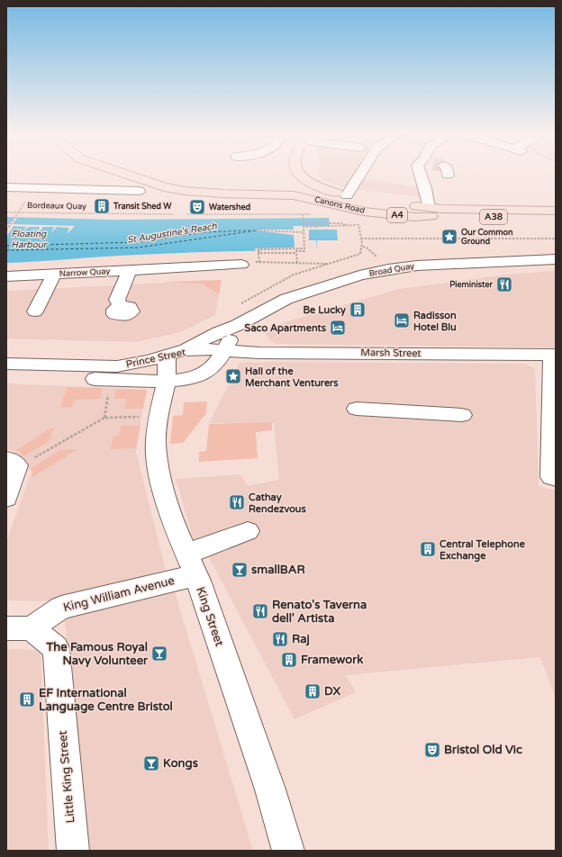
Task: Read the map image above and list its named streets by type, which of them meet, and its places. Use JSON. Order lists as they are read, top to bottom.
{
  "streets": {
    "main road": ["Canons Road", "A4", "A38"],
    "street": [
      "Broad Quay",
      "Narrow Quay",
      "Marsh Street",
      "Prince Street",
      "King William Avenue",
      "King Street",
      "Little King Street"
    ],
    "path": ["Bordeaux Quay"]
  },
  "crossings": [
    ["Canons Road", "A4"],
    ["Canons Road", "A38"],
    ["Broad Quay", "Prince Street"],
    ["Marsh Street", "Prince Street"],
    ["Prince Street", "King Street"],
    ["King William Avenue", "King Street"],
    ["King William Avenue", "Little King Street"]
  ],
  "water": ["St Augustine's Reach", "Floating Harbour"],
  "places": {
    "building": [
      "Transit Shed W",
      "Be Lucky",
      "Central Telephone Exchange",
      "Framework",
      "DX",
      "EF International Language Centre Bristol"
    ],
    "theatre": ["Watershed", "Bristol Old Vic"],
    "place": ["Our Common Ground", "Hall of the Merchant Venturers"],
    "restaurant": [
      "Pieminister",
      "Cathay Rendezvous",
      "Renato's Taverna dell' Artista",
      "Raj"
    ],
    "hotel": ["Radisson Hotel Blu", "Saco Apartments"],
    "bar": ["smallBAR", "The Famous Royal Navy Volunteer", "Kongs"]
  }
}
